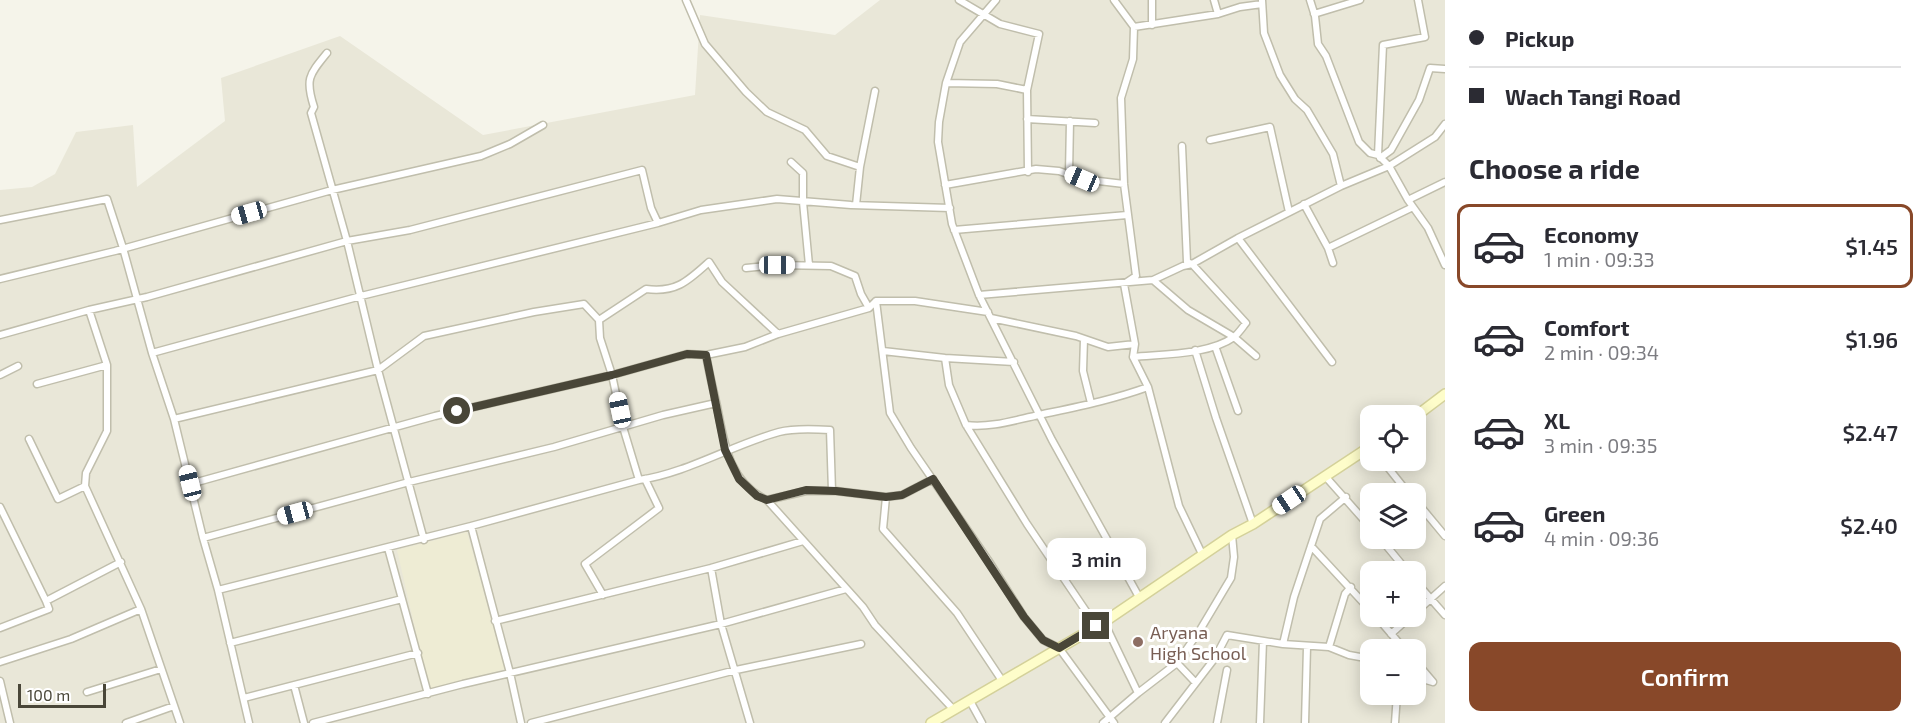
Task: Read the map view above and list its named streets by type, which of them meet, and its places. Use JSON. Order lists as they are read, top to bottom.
{
  "places": ["Aryana High School"],
  "scale_bar": "100 m",
  "page": {
    "banner": ["Pickup", "Wach Tangi Road"],
    "heading": "Choose a ride",
    "list": [
      {
        "name": "Economy",
        "note": "1 min · 09:33",
        "value": "$1.45"
      },
      {
        "name": "Comfort",
        "note": "2 min · 09:34",
        "value": "$1.96"
      },
      {
        "name": "XL",
        "note": "3 min · 09:35",
        "value": "$2.47"
      },
      {
        "name": "Green",
        "note": "4 min · 09:36",
        "value": "$2.40"
      }
    ],
    "map_buttons": ["+", "−"],
    "bubble": "3 min",
    "buttons": "Confirm",
    "scale": "100 m"
  }
}
